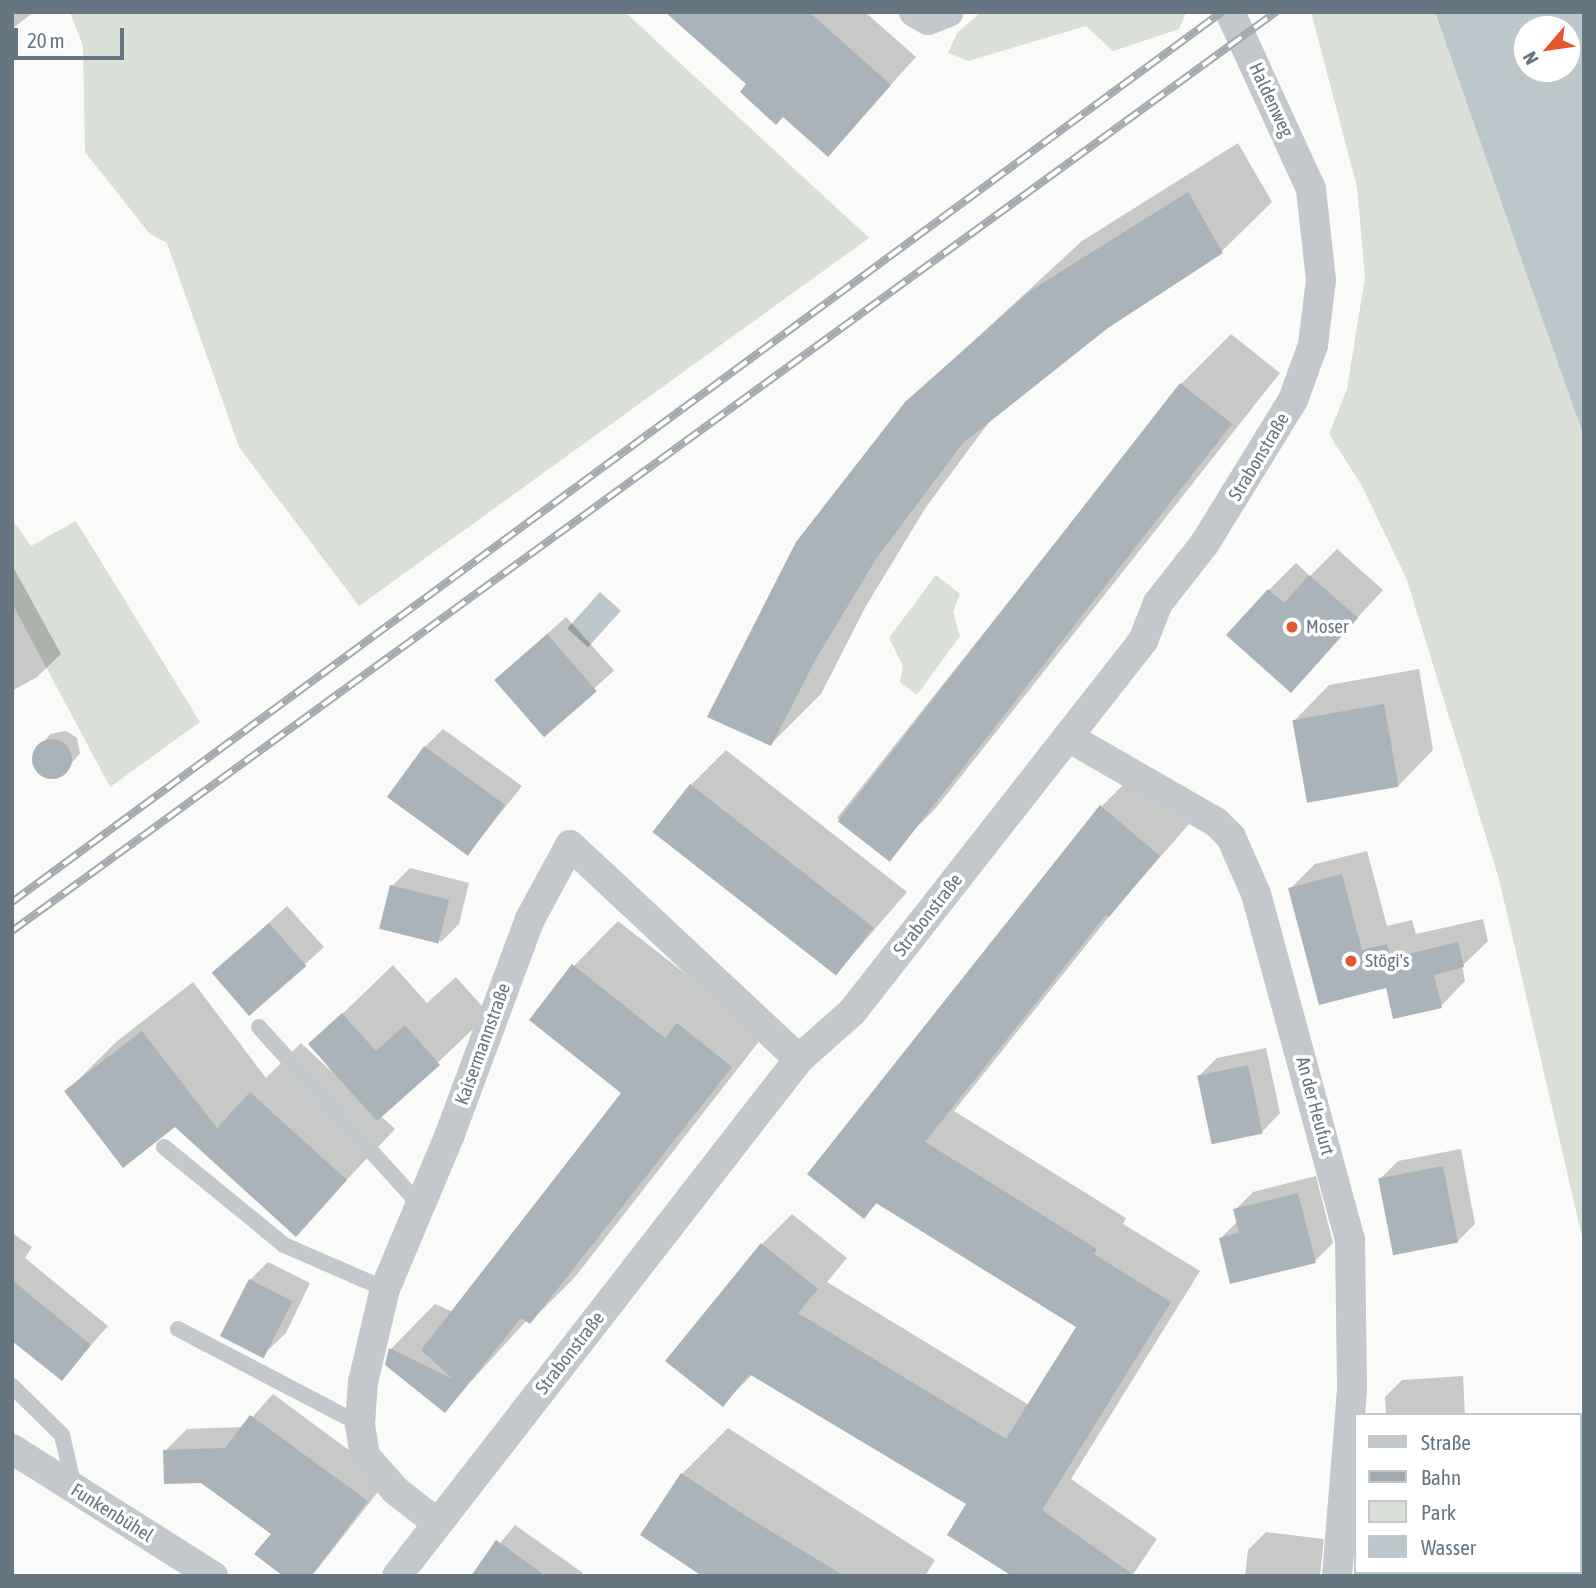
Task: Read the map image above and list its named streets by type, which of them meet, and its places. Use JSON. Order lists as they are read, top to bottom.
{
  "streets": {
    "street": [
      "Haldenweg",
      "Strabonstraße",
      "Kaisermannstraße",
      "An der Heufurt",
      "Funkenbühel"
    ]
  },
  "crossings": [
    ["Haldenweg", "Strabonstraße"],
    ["Strabonstraße", "Kaisermannstraße"],
    ["Strabonstraße", "An der Heufurt"]
  ],
  "places": ["Moser", "Stögi's"],
  "legend": [
    "Straße",
    "Bahn",
    "Park",
    "Wasser"
  ],
  "scale_bar": "20 m",
  "north": "bottom left"
}
